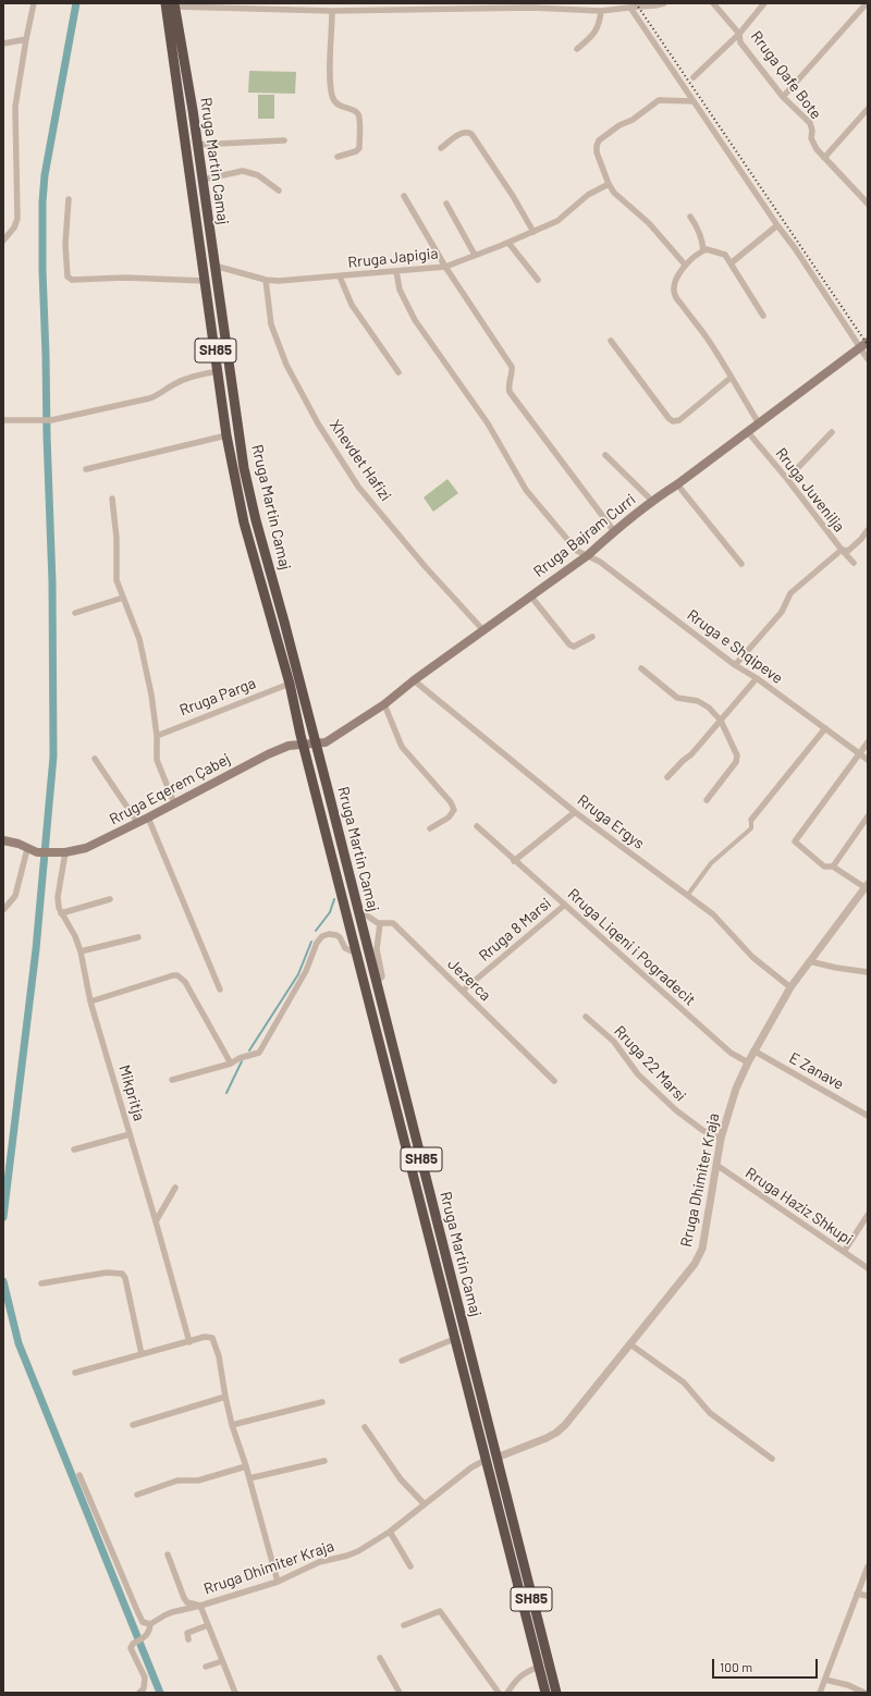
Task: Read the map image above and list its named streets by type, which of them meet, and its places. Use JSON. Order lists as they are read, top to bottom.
{
  "streets": {
    "highway": ["Rruga Martin Camaj", "SH85"],
    "main road": ["Rruga Bajram Curri", "Rruga Eqerem Çabej"],
    "street": [
      "Rruga Qafe Bote",
      "Rruga Japigia",
      "Xhevdet Hafizi",
      "Rruga Juvenilja",
      "Rruga e Shqipeve",
      "Rruga Parga",
      "Rruga Ergys",
      "Rruga 8 Marsi",
      "Rruga Liqeni i Pogradecit",
      "Jezerca",
      "Rruga 22 Marsi",
      "E Zanave",
      "Mikpritja",
      "Rruga Dhimiter Kraja",
      "Rruga Haziz Shkupi"
    ]
  },
  "crossings": [
    ["Rruga Martin Camaj", "Rruga Japigia"],
    ["Rruga Martin Camaj", "Rruga Bajram Curri"],
    ["Rruga Martin Camaj", "Rruga Parga"],
    ["Rruga Martin Camaj", "Rruga Eqerem Çabej"],
    ["Rruga Martin Camaj", "Jezerca"],
    ["Rruga Martin Camaj", "Rruga Dhimiter Kraja"],
    ["Rruga Japigia", "Xhevdet Hafizi"],
    ["Rruga Japigia", "Rruga e Shqipeve"],
    ["Xhevdet Hafizi", "Rruga Bajram Curri"],
    ["Rruga Juvenilja", "Rruga Bajram Curri"],
    ["Rruga Bajram Curri", "Rruga e Shqipeve"],
    ["Rruga Bajram Curri", "Rruga Eqerem Çabej"],
    ["Rruga Bajram Curri", "Rruga Ergys"],
    ["Rruga Eqerem Çabej", "Mikpritja"],
    ["Rruga Ergys", "Rruga Dhimiter Kraja"],
    ["Rruga 8 Marsi", "Rruga Liqeni i Pogradecit"],
    ["Rruga 8 Marsi", "Jezerca"],
    ["Rruga Liqeni i Pogradecit", "Rruga Dhimiter Kraja"],
    ["Rruga 22 Marsi", "Rruga Dhimiter Kraja"],
    ["E Zanave", "Rruga Dhimiter Kraja"],
    ["Rruga Dhimiter Kraja", "Rruga Haziz Shkupi"]
  ],
  "scale_bar": "100 m"
}
